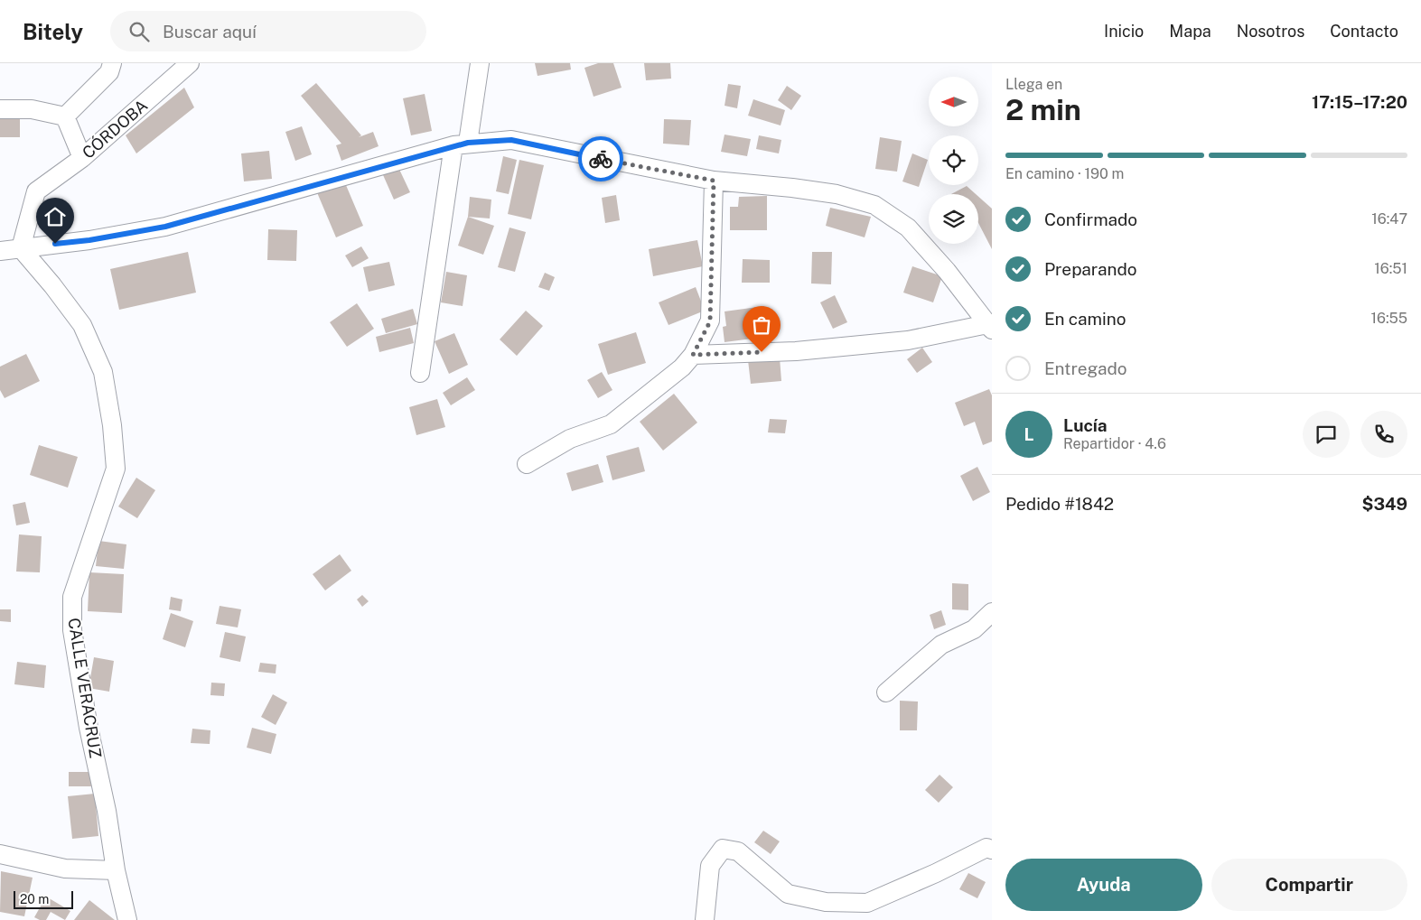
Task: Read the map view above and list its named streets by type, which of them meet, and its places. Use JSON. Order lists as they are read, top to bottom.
{
  "streets": {
    "street": ["CÓRDOBA", "CALLE VERACRUZ"]
  },
  "crossings": [
    ["CÓRDOBA", "CALLE VERACRUZ"]
  ],
  "scale_bar": "20 m",
  "north": "left",
  "page": {
    "header": "Bitely",
    "search": "Buscar aquí",
    "nav": [
      "Inicio",
      "Mapa",
      "Nosotros",
      "Contacto"
    ],
    "heading": ["2 min", "Llega en", "17:15–17:20"],
    "panel": [
      "Lucía",
      "Repartidor · 4.6",
      "Pedido #1842",
      "$349"
    ],
    "bar": "En camino · 190 m",
    "list": [
      ["Confirmado", "16:47"],
      ["Preparando", "16:51"],
      ["En camino", "16:55"],
      "Entregado"
    ],
    "round": "L",
    "buttons": ["Ayuda", "Compartir"],
    "scale": "20 m"
  }
}
